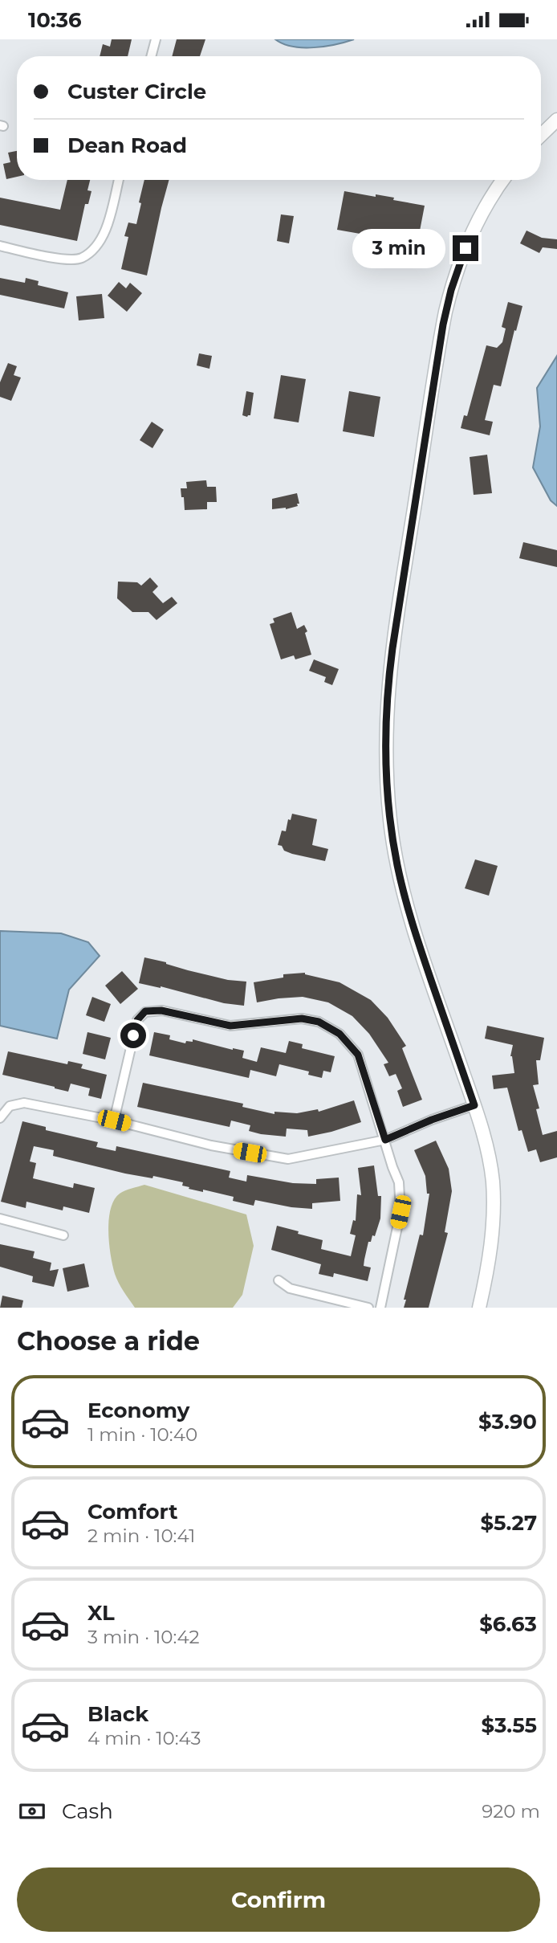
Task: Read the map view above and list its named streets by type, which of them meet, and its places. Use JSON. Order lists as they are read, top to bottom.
{
  "page": {
    "status": "10:36",
    "banner": ["Custer Circle", "Dean Road"],
    "bubble": "3 min",
    "heading": "Choose a ride",
    "list": [
      {
        "name": "Economy",
        "note": "1 min · 10:40",
        "value": "$3.90"
      },
      {
        "name": "Comfort",
        "note": "2 min · 10:41",
        "value": "$5.27"
      },
      {
        "name": "XL",
        "note": "3 min · 10:42",
        "value": "$6.63"
      },
      {
        "name": "Black",
        "note": "4 min · 10:43",
        "value": "$3.55"
      }
    ],
    "pay": ["Cash", "920 m"],
    "buttons": "Confirm"
  }
}
